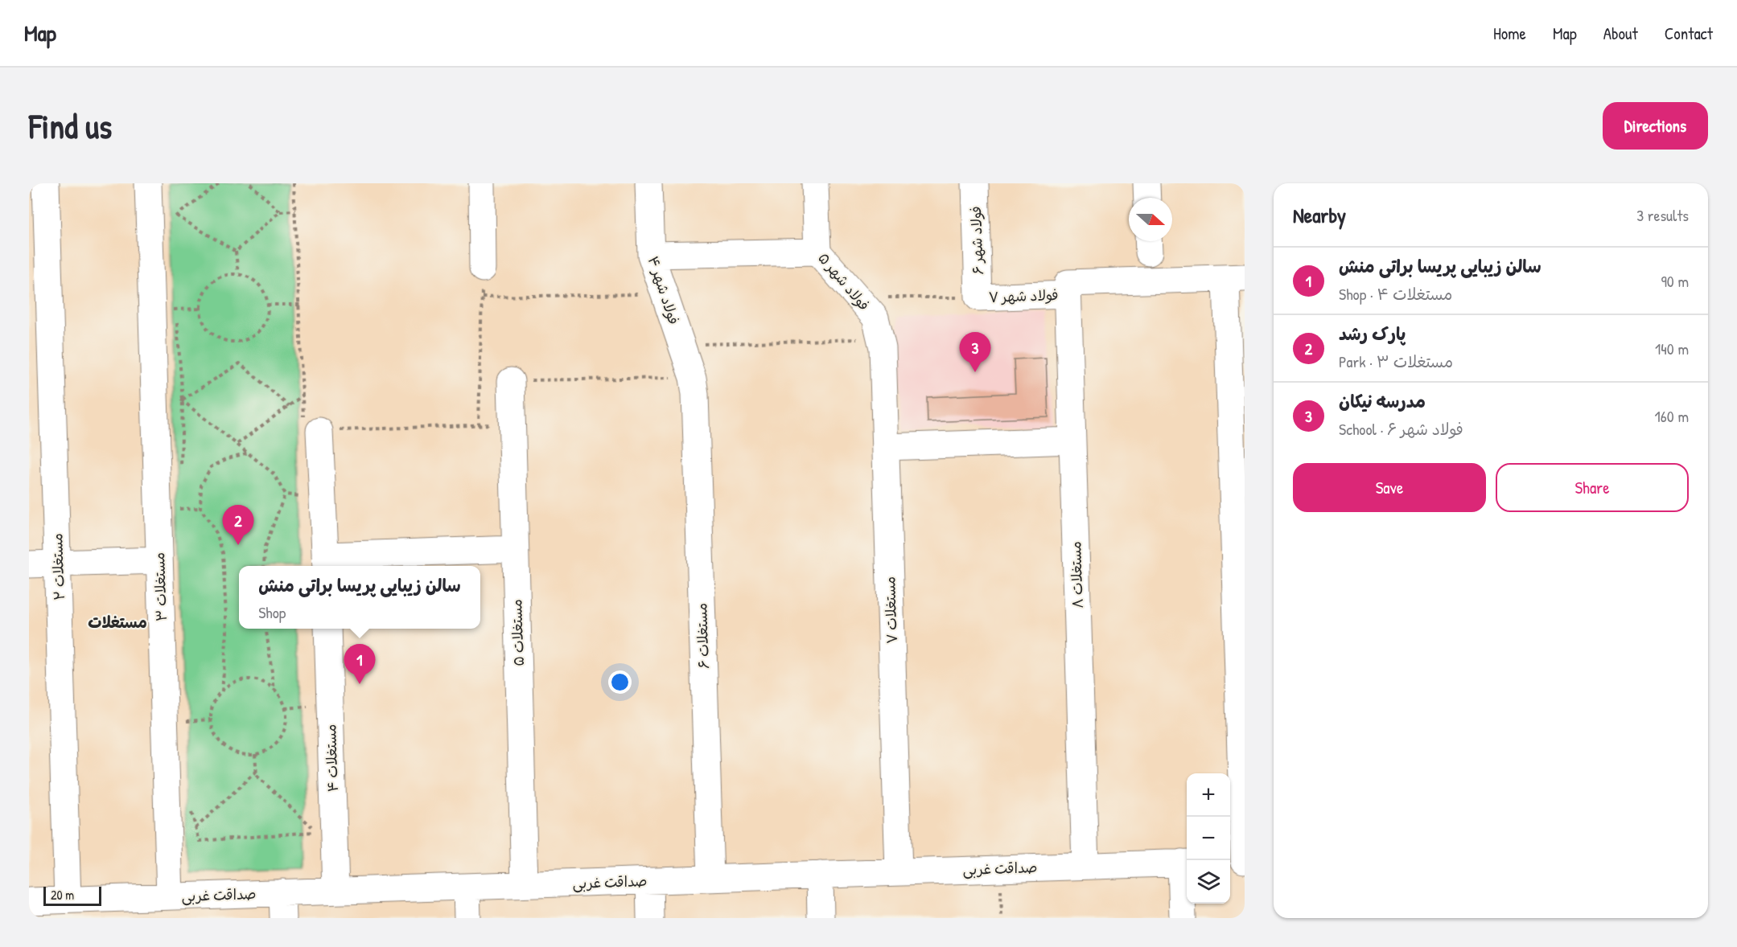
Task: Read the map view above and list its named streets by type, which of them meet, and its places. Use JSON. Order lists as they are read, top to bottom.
{
  "streets": {
    "street": [
      "فولاد شهر ۶",
      "فولاد شهر ۵",
      "فولاد شهر ۴",
      "فولاد شهر ۷",
      "مستغلات ۲",
      "مستغلات ۸",
      "مستغلات ۳",
      "مستغلات ۷",
      "مستغلات ۵",
      "مستغلات ۶",
      "مستغلات ۴",
      "صداقت غربی"
    ]
  },
  "crossings": [
    ["فولاد شهر ۶", "فولاد شهر ۷"],
    ["فولاد شهر ۵", "مستغلات ۷"],
    ["فولاد شهر ۴", "مستغلات ۶"],
    ["فولاد شهر ۷", "مستغلات ۸"],
    ["مستغلات ۲", "صداقت غربی"],
    ["مستغلات ۸", "صداقت غربی"],
    ["مستغلات ۳", "صداقت غربی"],
    ["مستغلات ۷", "صداقت غربی"],
    ["مستغلات ۵", "صداقت غربی"],
    ["مستغلات ۶", "صداقت غربی"],
    ["مستغلات ۴", "صداقت غربی"]
  ],
  "districts": ["مستغلات"],
  "scale_bar": "20 m",
  "north": "right",
  "page": {
    "header": "Map",
    "nav": [
      "Home",
      "Map",
      "About",
      "Contact"
    ],
    "buttons": [
      "Directions",
      ["Save", "Share"]
    ],
    "title": "Find us",
    "heading": ["Nearby", "3 results"],
    "list": [
      {
        "mark": "1",
        "name": "سالن زیبایی پریسا براتی منش",
        "note": "Shop · مستغلات ۴",
        "value": "90 m"
      },
      {
        "mark": "2",
        "name": "پارک رشد",
        "note": "Park · مستغلات ۳",
        "value": "140 m"
      },
      {
        "mark": "3",
        "name": "مدرسه نیکان",
        "note": "School · فولاد شهر ۶",
        "value": "160 m"
      }
    ],
    "pins": ["3", "2", "1"],
    "popup": ["سالن زیبایی پریسا براتی منش", "Shop"],
    "map_buttons": ["+", "−"],
    "scale": "20 m"
  }
}
